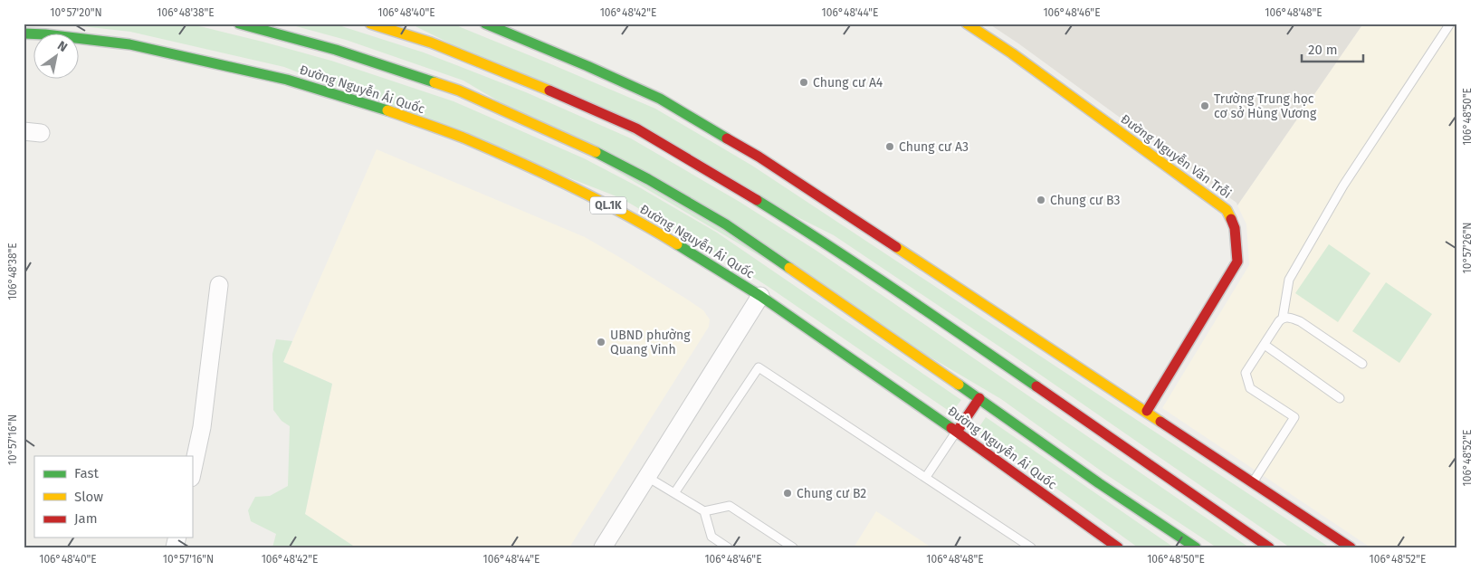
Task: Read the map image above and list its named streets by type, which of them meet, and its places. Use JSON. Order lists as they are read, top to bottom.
{
  "streets": {
    "main road": ["Đường Nguyễn Ái Quốc", "Đường Nguyễn Văn Trỗi", "QL.1K"]
  },
  "places": [
    "Chung cư A4",
    "Trường Trung học cơ sở Hùng Vương",
    "Chung cư A3",
    "Chung cư B3",
    "UBND phường Quang Vinh",
    "Chung cư B2"
  ],
  "legend": ["Fast", "Slow", "Jam"],
  "scale_bar": "20 m",
  "north": "top right",
  "coordinates": [
    "10°57'20\"N",
    "106°48'38\"E",
    "106°48'40\"E",
    "106°48'42\"E",
    "106°48'44\"E",
    "106°48'46\"E",
    "106°48'48\"E",
    "106°48'50\"E",
    "10°57'26\"N",
    "10°57'16\"N",
    "106°48'52\"E"
  ]
}
